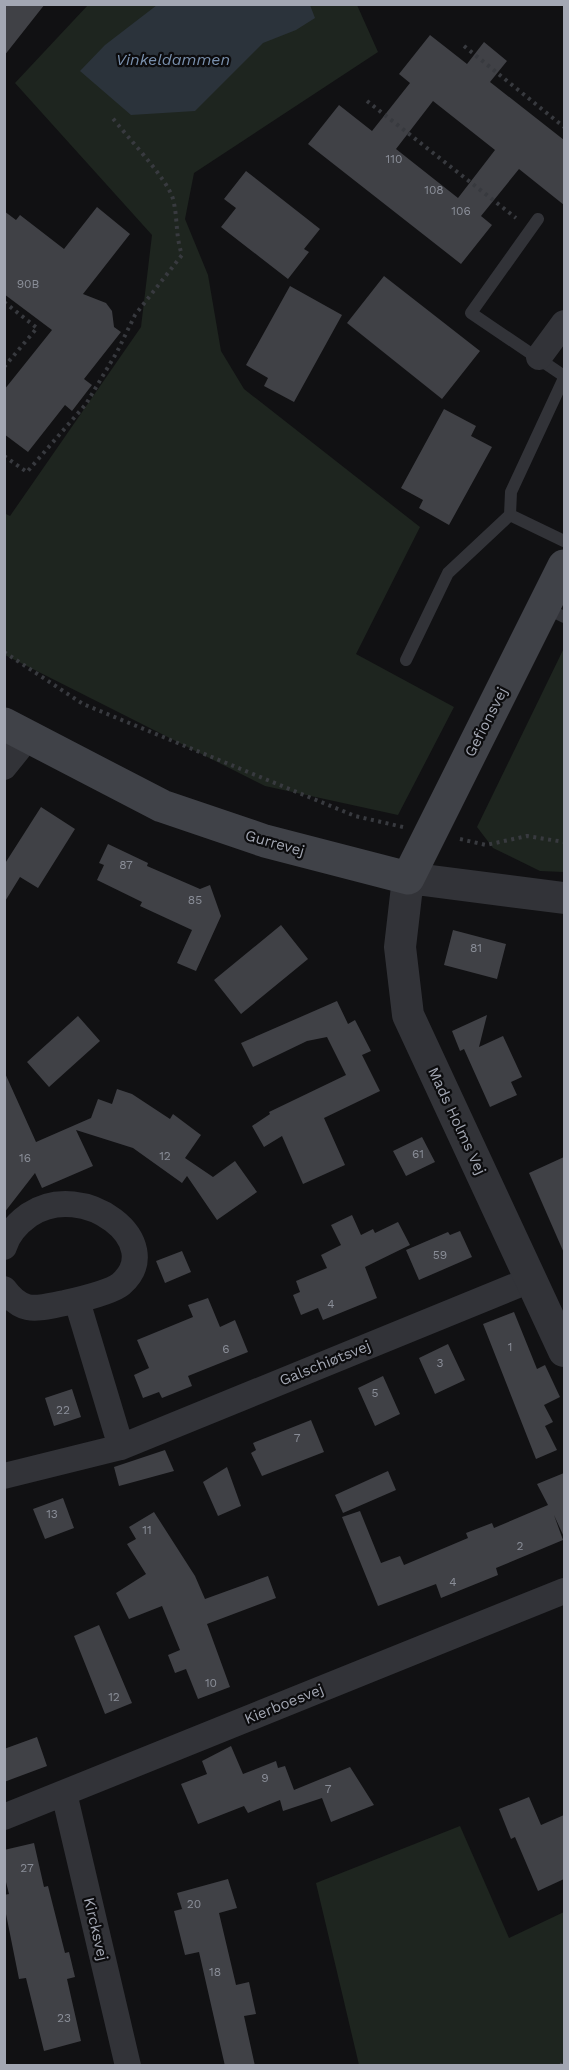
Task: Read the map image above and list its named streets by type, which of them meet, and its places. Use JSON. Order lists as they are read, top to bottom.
{
  "streets": {
    "main road": ["Gefionsvej", "Gurrevej"],
    "street": [
      "Mads Holms Vej",
      "Galschiøtsvej",
      "Kierboesvej",
      "Kircksvej"
    ]
  },
  "crossings": [
    ["Gefionsvej", "Gurrevej"],
    ["Gefionsvej", "Mads Holms Vej"],
    ["Gurrevej", "Mads Holms Vej"],
    ["Mads Holms Vej", "Galschiøtsvej"],
    ["Kierboesvej", "Kircksvej"]
  ],
  "water": ["Vinkeldammen"],
  "house_numbers": [
    "110",
    "108",
    "106",
    "90B",
    "87",
    "85",
    "81",
    "61",
    "12",
    "16",
    "59",
    "4",
    "1",
    "6",
    "3",
    "5",
    "22",
    "7",
    "13",
    "11",
    "2",
    "4",
    "10",
    "12",
    "9",
    "7",
    "27",
    "20",
    "18",
    "23"
  ]
}
